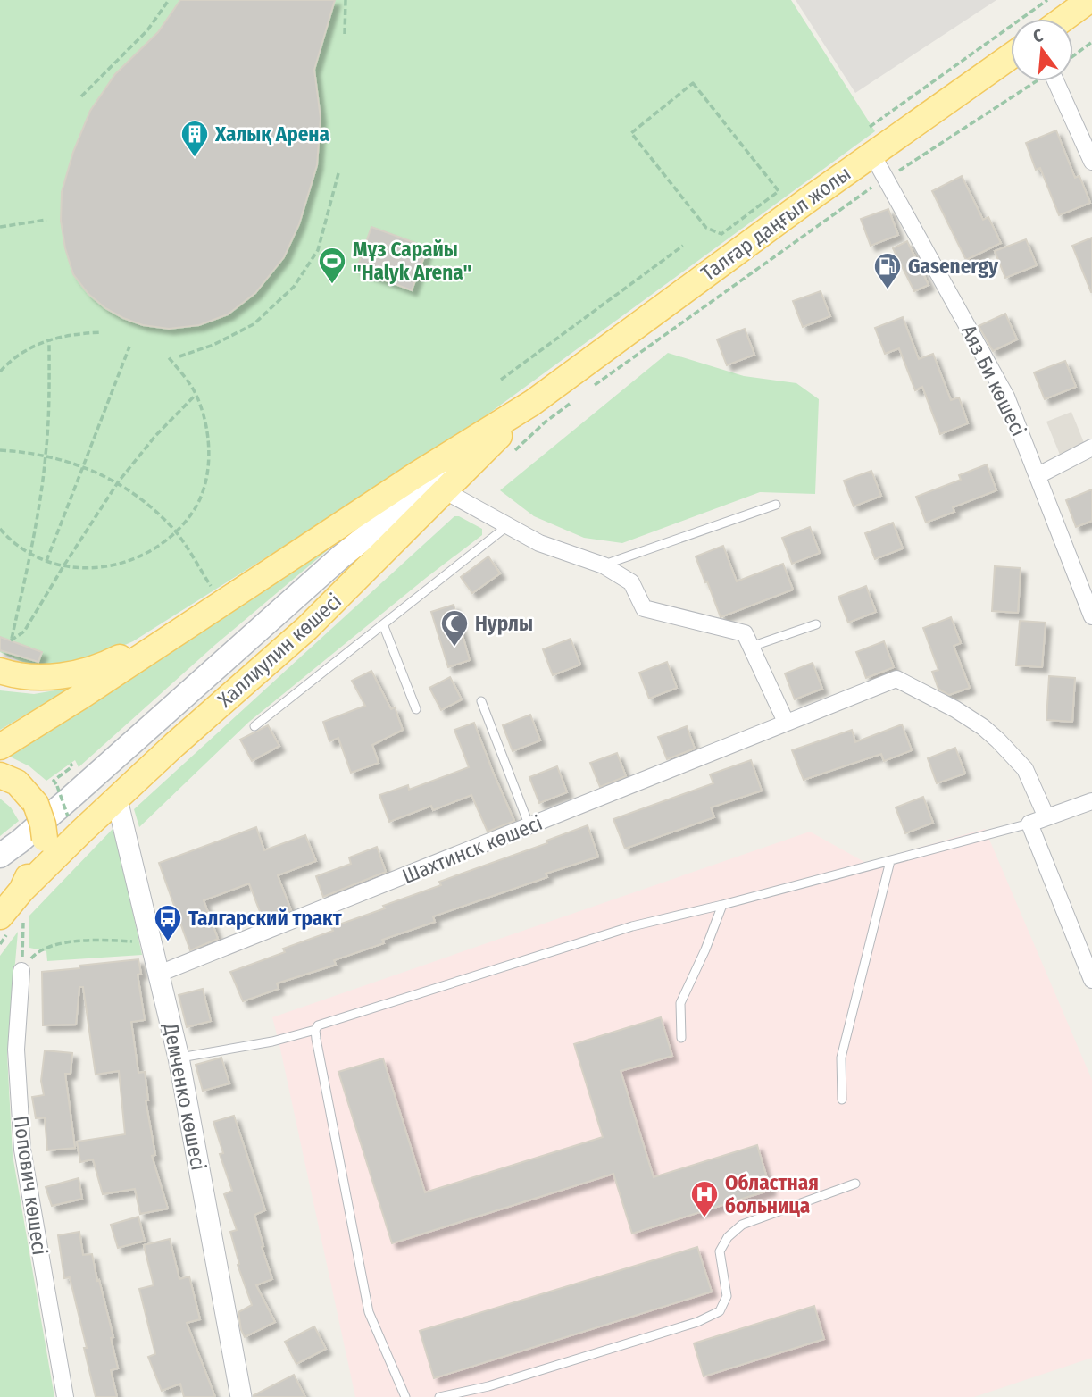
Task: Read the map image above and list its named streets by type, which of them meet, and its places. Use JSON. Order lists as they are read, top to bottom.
{
  "streets": {
    "main road": ["Талғар даңғыл жолы", "Халлиулин көшесі"],
    "street": [
      "Аяз Би көшесі",
      "Шахтинск көшесі",
      "Демченко көшесі",
      "Попович көшесі"
    ]
  },
  "crossings": [
    ["Талғар даңғыл жолы", "Аяз Би көшесі"],
    ["Талғар даңғыл жолы", "Халлиулин көшесі"],
    ["Халлиулин көшесі", "Демченко көшесі"],
    ["Шахтинск көшесі", "Демченко көшесі"]
  ],
  "places": {
    "building": ["Халық Арена"],
    "sports": ["Мұз Сарайы \"Halyk Arena\""],
    "fuel station": ["Gasenergy"],
    "mosque": ["Нурлы"],
    "bus stop": ["Талгарский тракт"],
    "hospital": ["Областная больница"]
  },
  "north": "top"
}
